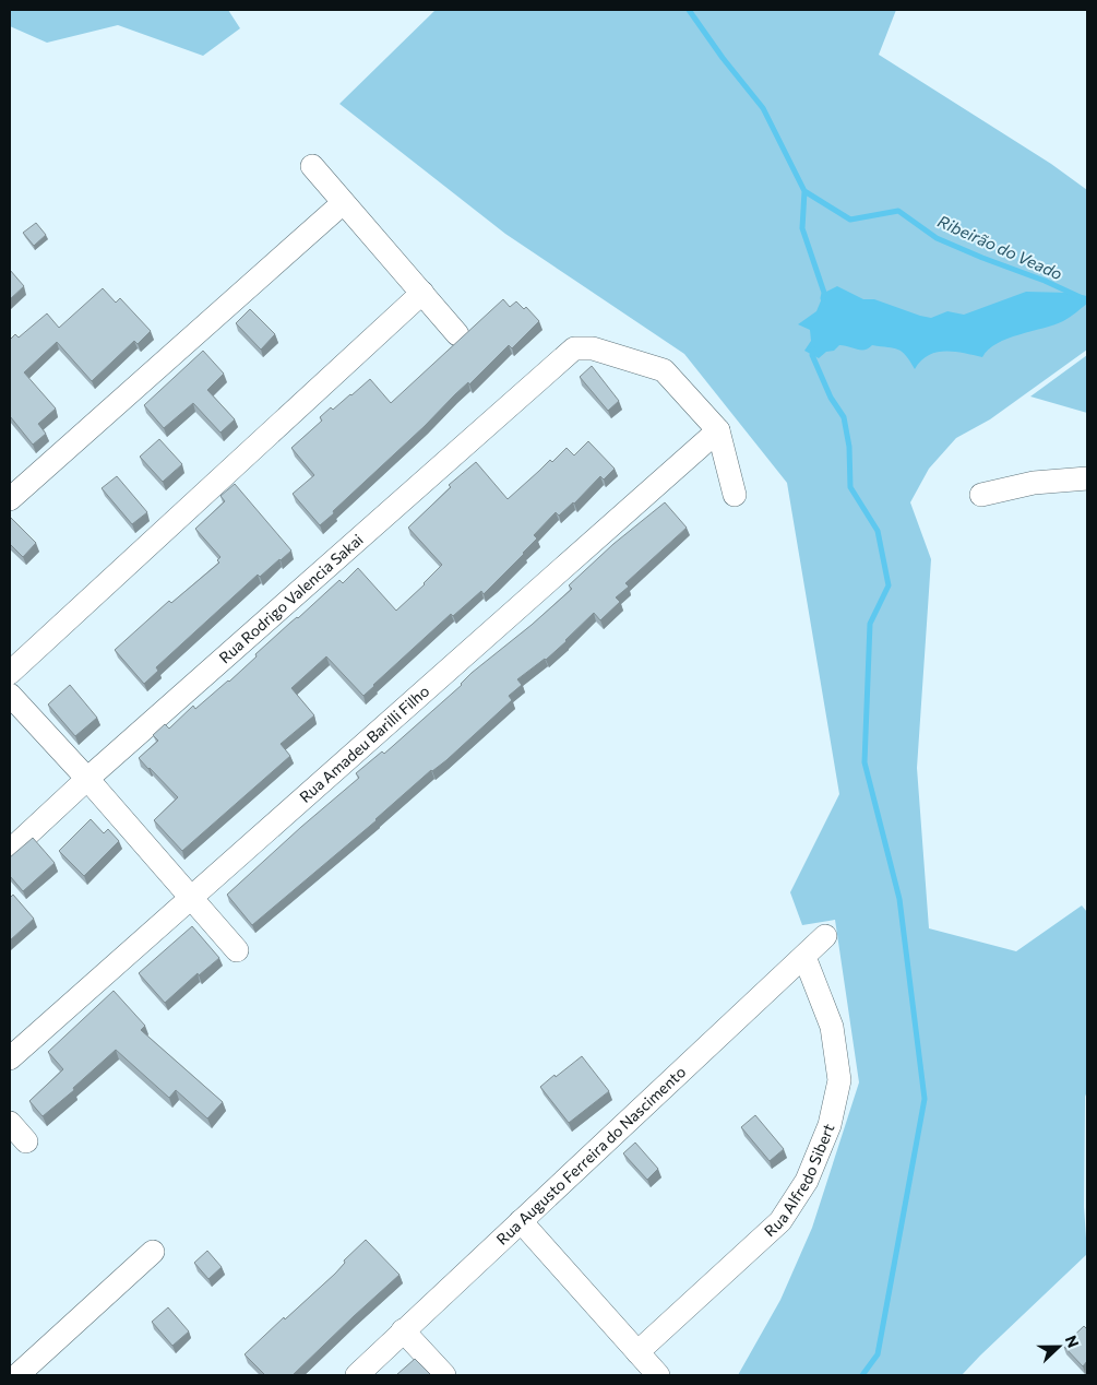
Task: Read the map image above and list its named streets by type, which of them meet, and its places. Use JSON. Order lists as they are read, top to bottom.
{
  "streets": {
    "street": [
      "Rua Rodrigo Valencia Sakai",
      "Rua Amadeu Barilli Filho",
      "Rua Augusto Ferreira do Nascimento",
      "Rua Alfredo Sibert"
    ]
  },
  "crossings": [
    ["Rua Rodrigo Valencia Sakai", "Rua Amadeu Barilli Filho"],
    ["Rua Augusto Ferreira do Nascimento", "Rua Alfredo Sibert"]
  ],
  "water": ["Ribeirão do Veado"],
  "north": "right"
}
